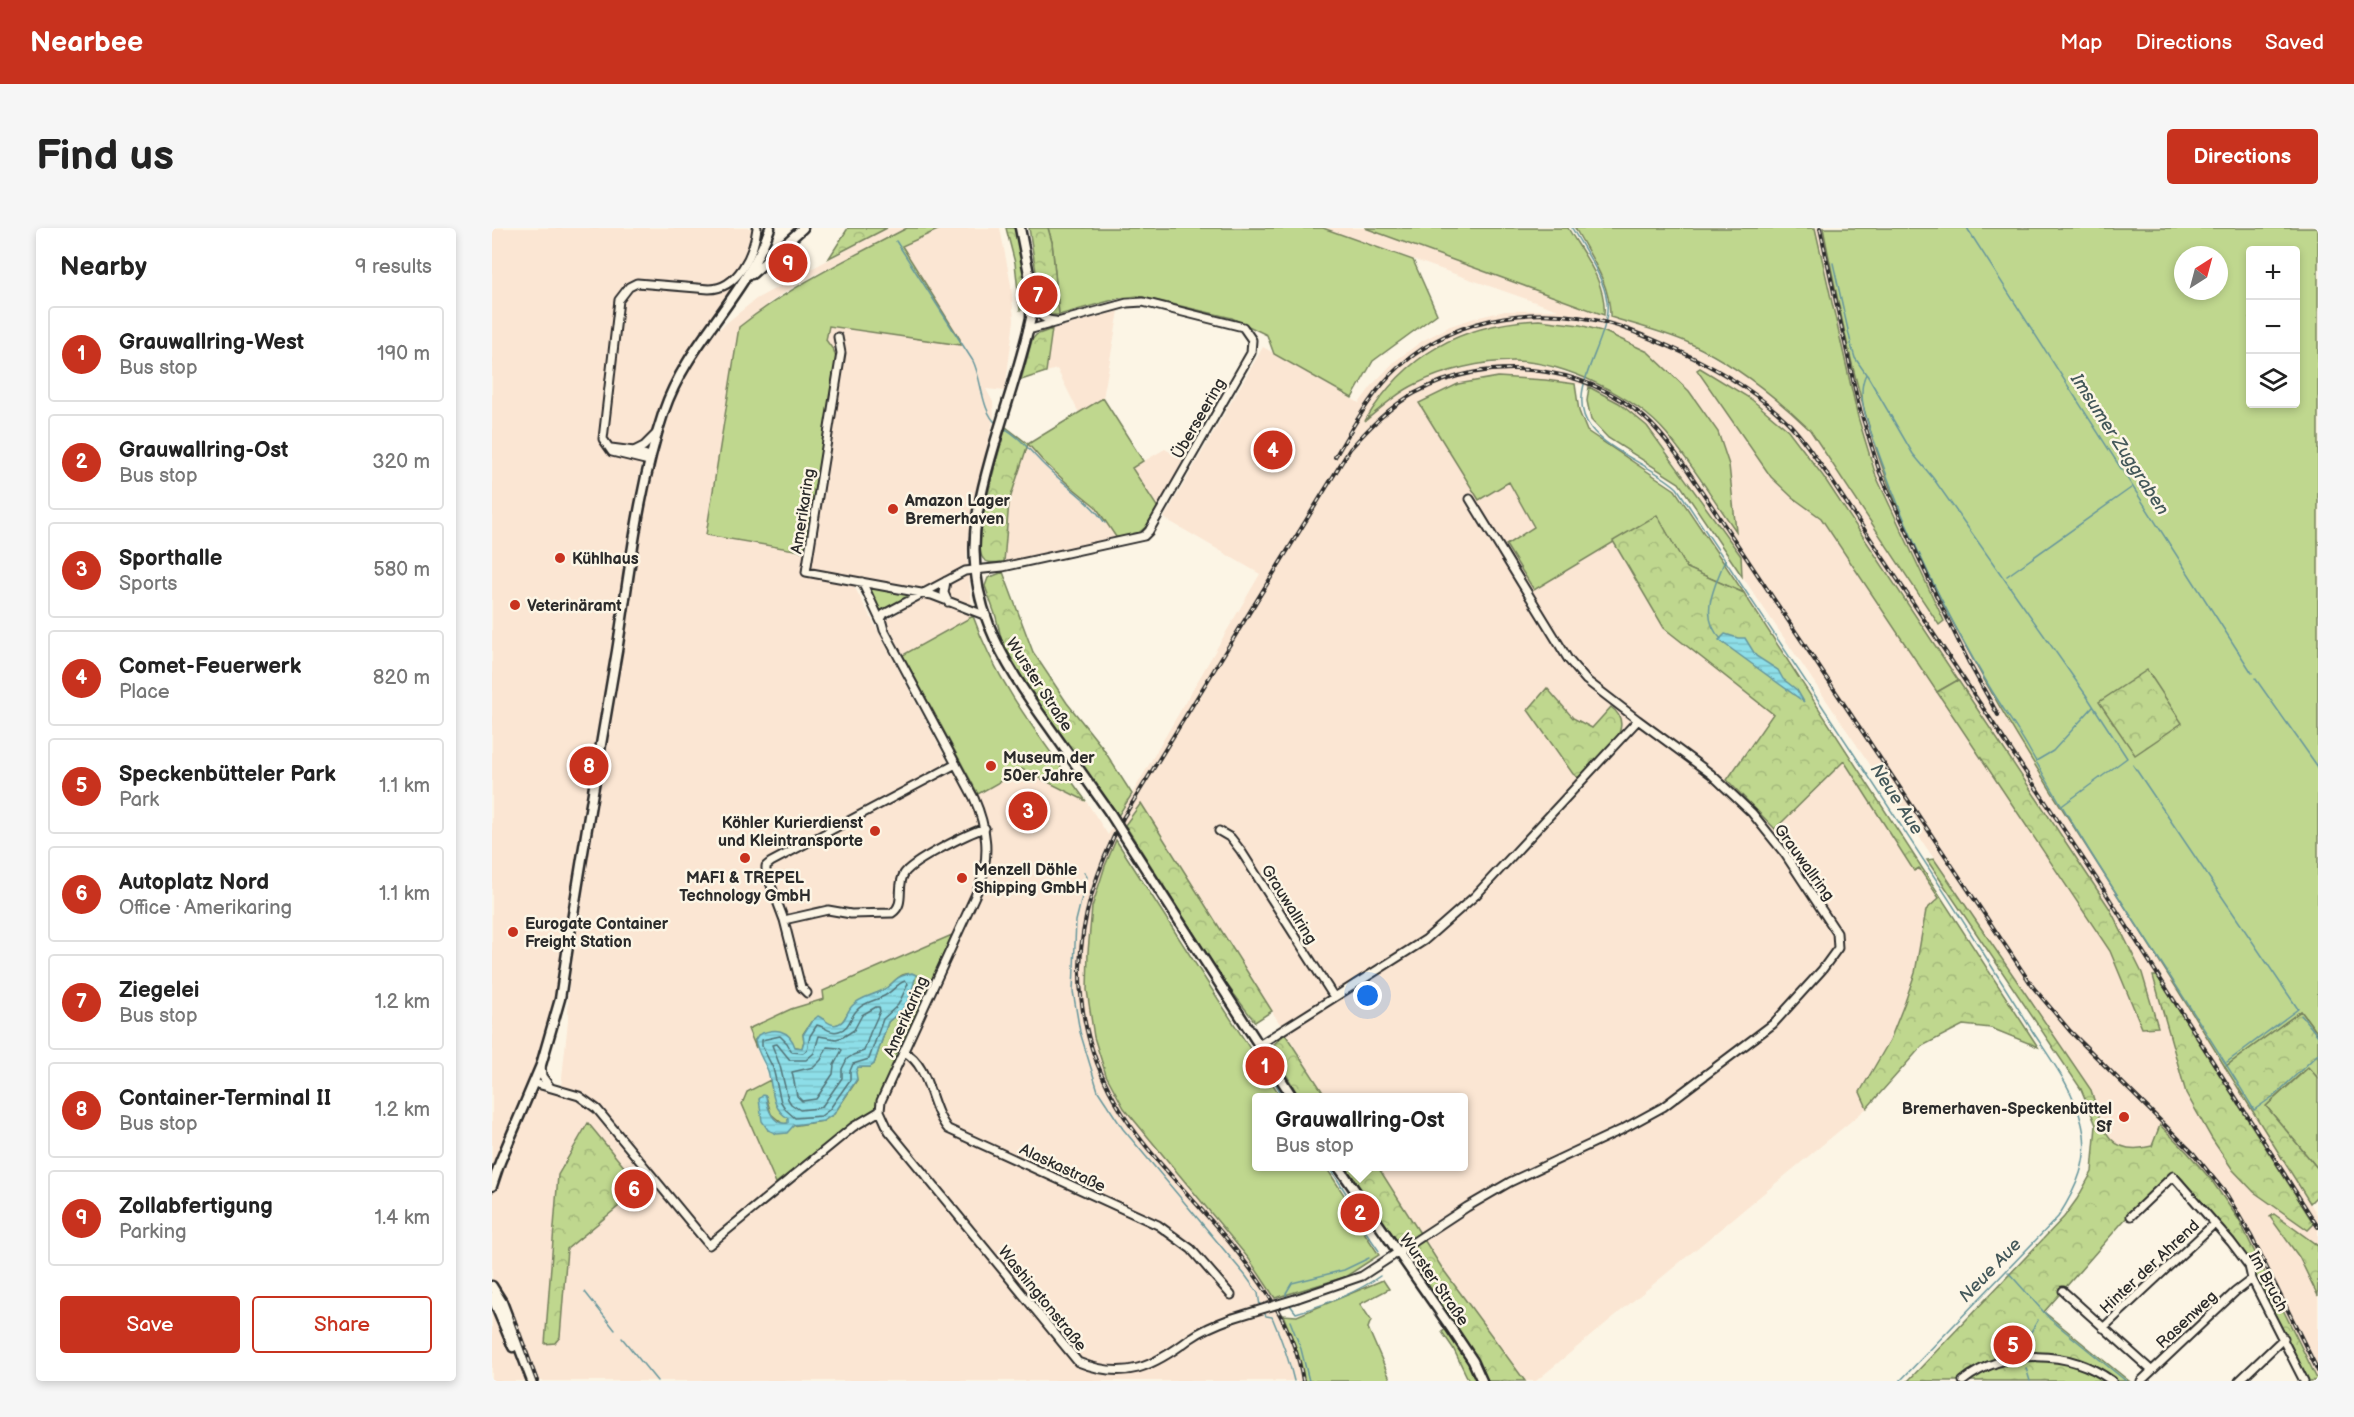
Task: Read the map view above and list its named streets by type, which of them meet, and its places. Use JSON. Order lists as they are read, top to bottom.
{
  "streets": {
    "main road": ["Wurster Straße"],
    "street": [
      "Überseering",
      "Amerikaring",
      "Grauwallring",
      "Alaskastraße",
      "Hinter der Ahrend",
      "Im Bruch",
      "Washingtonstraße",
      "Rasenweg"
    ]
  },
  "crossings": [
    ["Überseering", "Wurster Straße"],
    ["Amerikaring", "Wurster Straße"],
    ["Amerikaring", "Alaskastraße"],
    ["Amerikaring", "Washingtonstraße"],
    ["Wurster Straße", "Grauwallring"],
    ["Hinter der Ahrend", "Im Bruch"],
    ["Im Bruch", "Rasenweg"]
  ],
  "water": ["Imsumer Zuggraben", "Neue Aue"],
  "places": [
    "Amazon Lager Bremerhaven",
    "Kühlhaus",
    "Veterinäramt",
    "Museum der 50er Jahre",
    "Köhler Kurierdienst und Kleintransporte",
    "MAFI & TREPEL Technology GmbH",
    "Menzell Döhle Shipping GmbH",
    "Eurogate Container Freight Station",
    "Bremerhaven-Speckenbüttel Sf"
  ],
  "north": "top right",
  "page": {
    "header": "Nearbee",
    "nav": ["Map", "Directions", "Saved"],
    "buttons": [
      "Directions",
      ["Save", "Share"]
    ],
    "title": "Find us",
    "heading": ["Nearby", "9 results"],
    "pins": [
      "9",
      "7",
      "4",
      "8",
      "3",
      "1",
      "6",
      "2",
      "5"
    ],
    "map_buttons": ["+", "−"],
    "list": [
      {
        "mark": "1",
        "name": "Grauwallring-West",
        "note": "Bus stop",
        "value": "190 m"
      },
      {
        "mark": "2",
        "name": "Grauwallring-Ost",
        "note": "Bus stop",
        "value": "320 m"
      },
      {
        "mark": "3",
        "name": "Sporthalle",
        "note": "Sports",
        "value": "580 m"
      },
      {
        "mark": "4",
        "name": "Comet-Feuerwerk",
        "note": "Place",
        "value": "820 m"
      },
      {
        "mark": "5",
        "name": "Speckenbütteler Park",
        "note": "Park",
        "value": "1.1 km"
      },
      {
        "mark": "6",
        "name": "Autoplatz Nord",
        "note": "Office · Amerikaring",
        "value": "1.1 km"
      },
      {
        "mark": "7",
        "name": "Ziegelei",
        "note": "Bus stop",
        "value": "1.2 km"
      },
      {
        "mark": "8",
        "name": "Container-Terminal II",
        "note": "Bus stop",
        "value": "1.2 km"
      },
      {
        "mark": "9",
        "name": "Zollabfertigung",
        "note": "Parking",
        "value": "1.4 km"
      }
    ],
    "popup": ["Grauwallring-Ost", "Bus stop"]
  }
}
